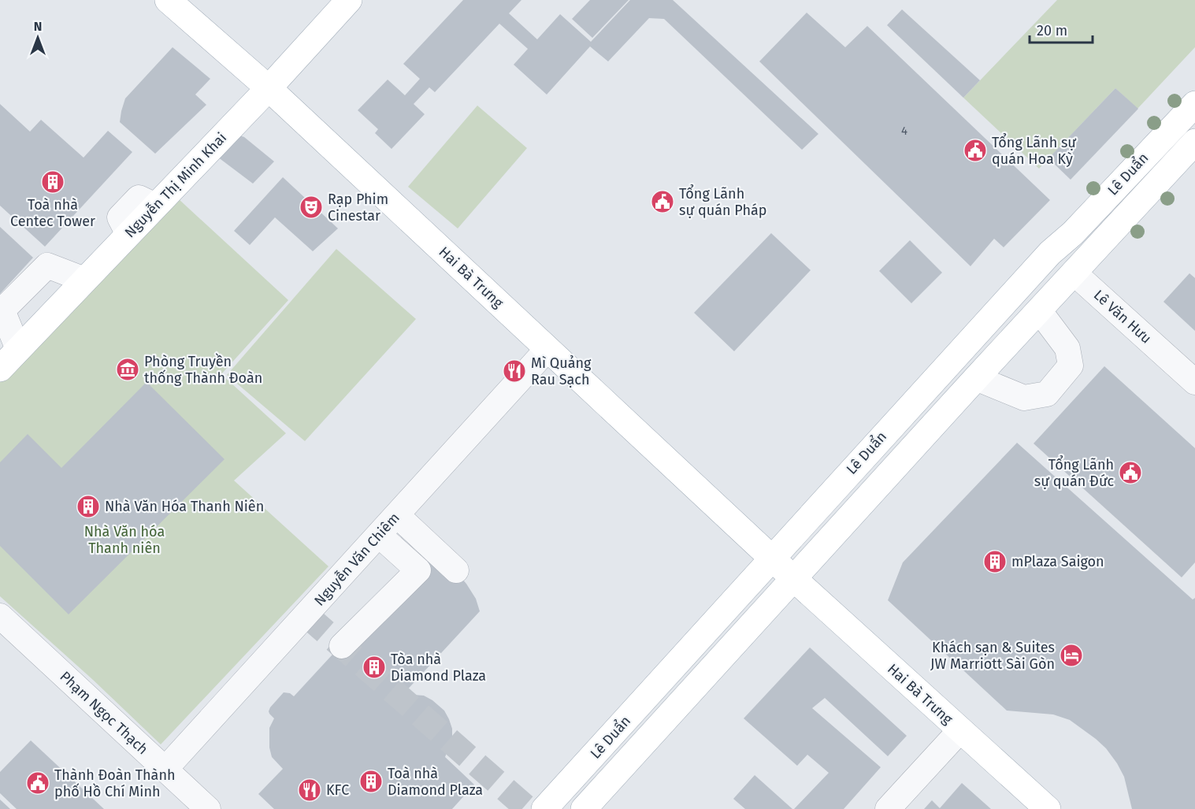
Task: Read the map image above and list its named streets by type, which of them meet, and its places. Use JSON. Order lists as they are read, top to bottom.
{
  "streets": {
    "main road": [
      "Lê Duẩn",
      "Nguyễn Thị Minh Khai",
      "Hai Bà Trưng",
      "Lê Văn Hưu"
    ],
    "street": ["Nguyễn Văn Chiêm", "Phạm Ngọc Thạch"]
  },
  "crossings": [
    ["Lê Duẩn", "Hai Bà Trưng"],
    ["Lê Duẩn", "Lê Văn Hưu"],
    ["Nguyễn Thị Minh Khai", "Hai Bà Trưng"],
    ["Hai Bà Trưng", "Nguyễn Văn Chiêm"],
    ["Nguyễn Văn Chiêm", "Phạm Ngọc Thạch"]
  ],
  "parks": ["Nhà Văn hóa Thanh niên"],
  "places": {
    "public building": [
      "Tổng Lãnh sự quán Hoa Kỳ",
      "Tổng Lãnh sự quán Pháp",
      "Tổng Lãnh sự quán Đức",
      "Thành Đoàn Thành phố Hồ Chí Minh"
    ],
    "building": [
      "Toà nhà Centec Tower",
      "Nhà Văn Hóa Thanh Niên",
      "mPlaza Saigon",
      "Tòa nhà Diamond Plaza",
      "Toà nhà Diamond Plaza"
    ],
    "theatre": ["Rạp Phim Cinestar"],
    "museum": ["Phòng Truyền thống Thành Đoàn"],
    "restaurant": ["Mì Quảng Rau Sạch", "KFC"],
    "hotel": ["Khách sạn & Suites JW Marriott Sài Gòn"]
  },
  "house_numbers": ["4"],
  "scale_bar": "20 m",
  "north": "top"
}
